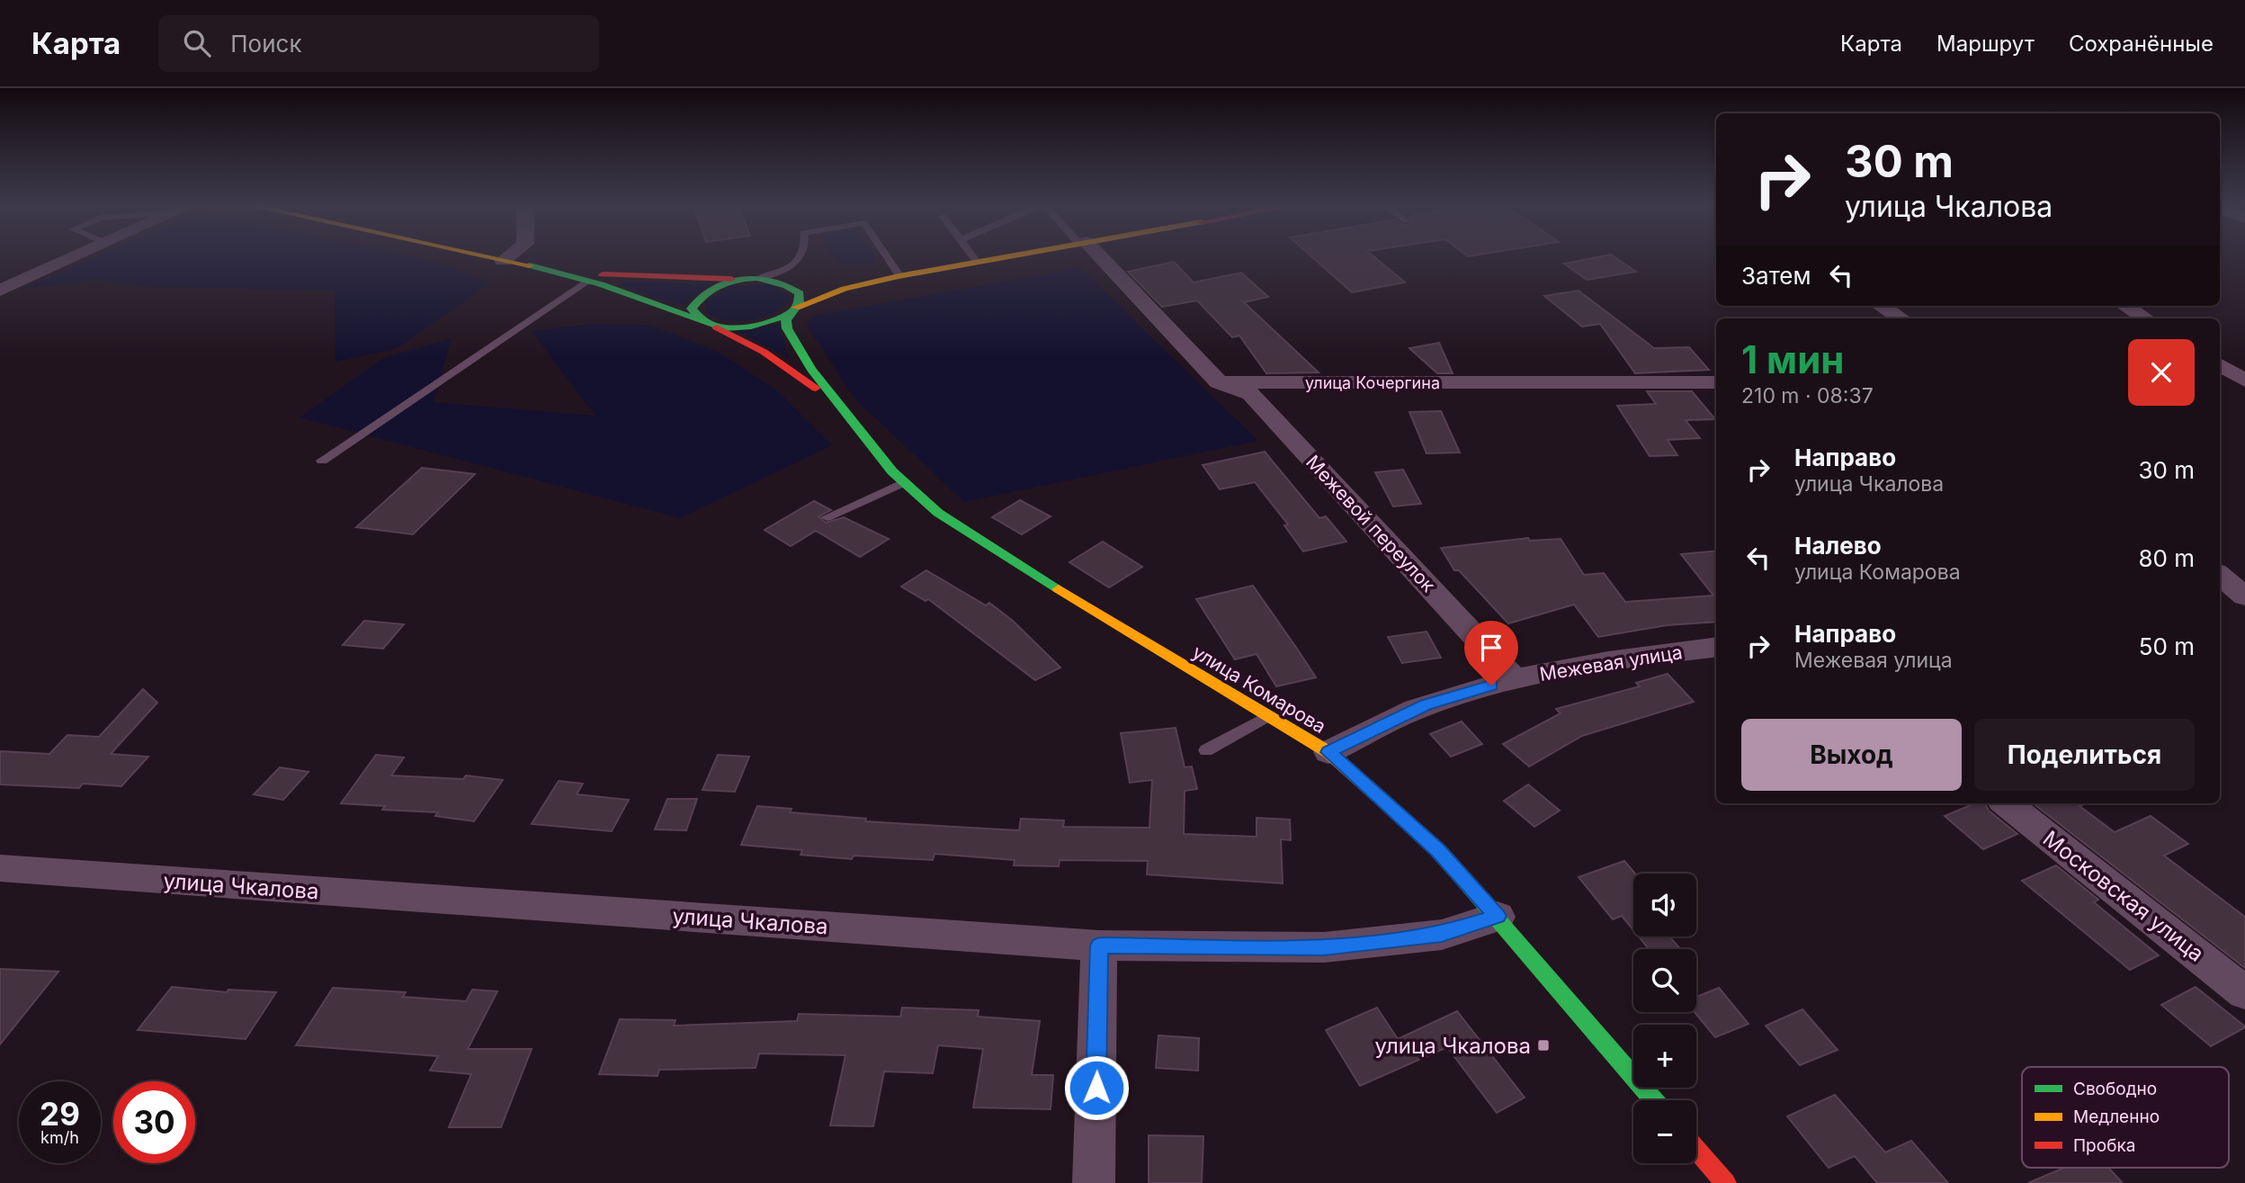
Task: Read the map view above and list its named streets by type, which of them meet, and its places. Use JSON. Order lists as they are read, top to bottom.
{
  "streets": {
    "main road": ["улица Комарова"],
    "street": [
      "улица Кочергина",
      "Межевой переулок",
      "Межевая улица",
      "улица Чкалова",
      "Московская улица"
    ]
  },
  "crossings": [
    ["улица Кочергина", "Межевой переулок"],
    ["Межевой переулок", "Межевая улица"],
    ["Межевая улица", "улица Комарова"],
    ["улица Комарова", "улица Чкалова"]
  ],
  "places": {
    "transit": ["улица Чкалова"]
  },
  "legend": ["Свободно", "Медленно", "Пробка"],
  "page": {
    "header": "Карта",
    "search": "Поиск",
    "nav": ["Карта", "Маршрут", "Сохранённые"],
    "turn": ["30 m", "улица Чкалова"],
    "then": "Затем",
    "heading": ["1 мин", "210 m · 08:37"],
    "list": [
      {
        "name": "Направо",
        "note": "улица Чкалова",
        "value": "30 m"
      },
      {
        "name": "Налево",
        "note": "улица Комарова",
        "value": "80 m"
      },
      {
        "name": "Направо",
        "note": "Межевая улица",
        "value": "50 m"
      }
    ],
    "buttons": ["Выход", "Поделиться"],
    "map_buttons": ["+", "−"],
    "speed": "29 km/h",
    "limit": "30"
  }
}
